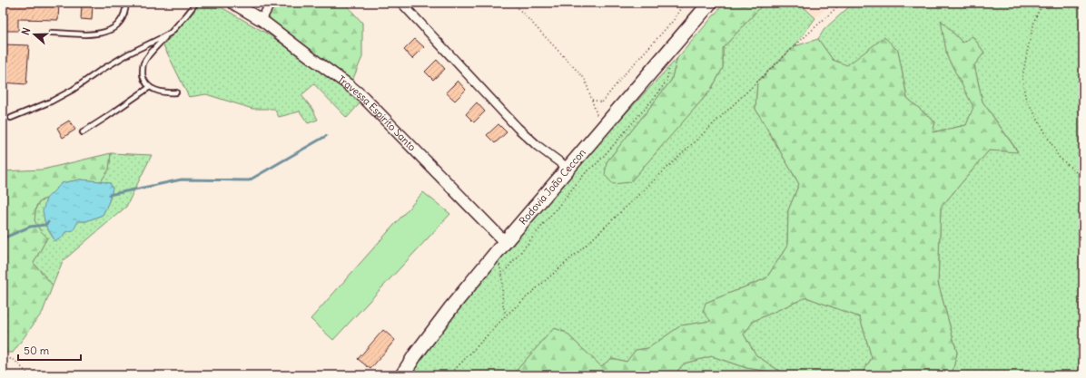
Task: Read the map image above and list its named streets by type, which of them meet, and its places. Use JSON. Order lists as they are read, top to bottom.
{
  "streets": {
    "main road": ["Rodovia João Ceccon"],
    "street": ["Travessa Espirito Santo"]
  },
  "crossings": [
    ["Travessa Espirito Santo", "Rodovia João Ceccon"]
  ],
  "scale_bar": "50 m",
  "north": "left"
}
